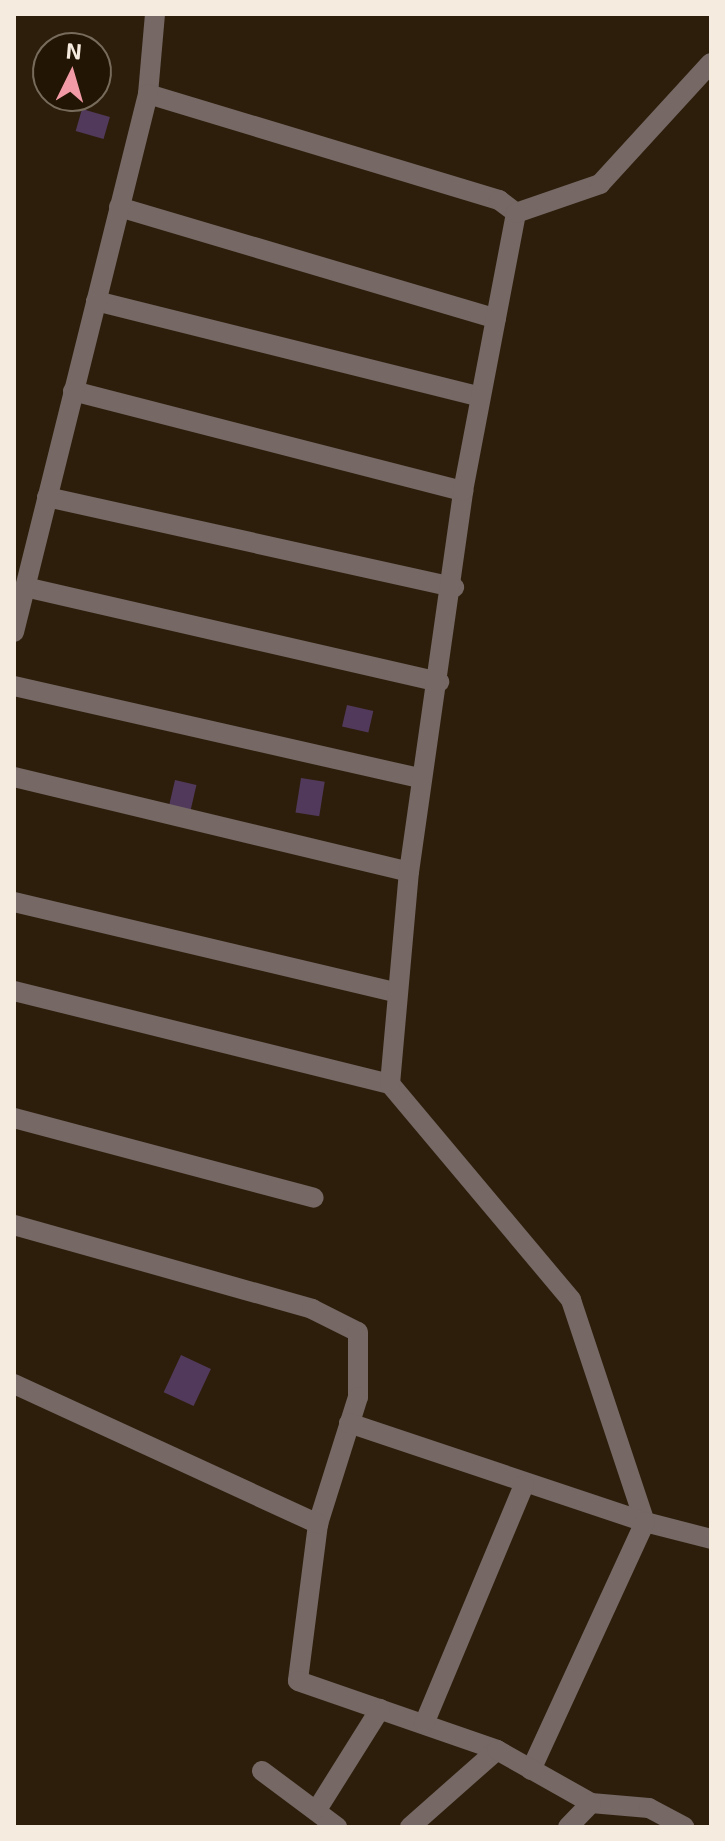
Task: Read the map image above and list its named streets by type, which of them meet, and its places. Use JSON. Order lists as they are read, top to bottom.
{
  "north": "top"
}
